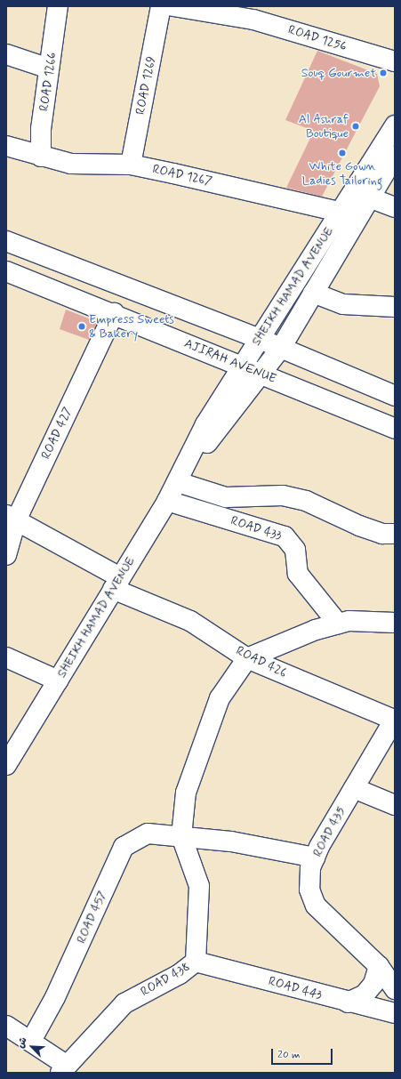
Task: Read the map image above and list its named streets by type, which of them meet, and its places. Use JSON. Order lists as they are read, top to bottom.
{
  "streets": {
    "street": [
      "ROAD 1256",
      "ROAD 1266",
      "ROAD 1269",
      "ROAD 1267",
      "SHEIKH HAMAD AVENUE",
      "AJIRAH AVENUE",
      "ROAD 427",
      "ROAD 433",
      "ROAD 426",
      "ROAD 435",
      "ROAD 457",
      "ROAD 438",
      "ROAD 443"
    ]
  },
  "crossings": [
    ["ROAD 1266", "ROAD 1267"],
    ["ROAD 1269", "ROAD 1267"],
    ["ROAD 1267", "SHEIKH HAMAD AVENUE"],
    ["SHEIKH HAMAD AVENUE", "AJIRAH AVENUE"],
    ["SHEIKH HAMAD AVENUE", "ROAD 433"],
    ["SHEIKH HAMAD AVENUE", "ROAD 426"],
    ["AJIRAH AVENUE", "ROAD 427"],
    ["ROAD 427", "ROAD 426"],
    ["ROAD 426", "ROAD 435"],
    ["ROAD 435", "ROAD 457"],
    ["ROAD 457", "ROAD 438"],
    ["ROAD 438", "ROAD 443"]
  ],
  "places": [
    "Souq Gourmet",
    "Al Ashraf Boutique",
    "White Gown Ladies Tailoring",
    "Empress Sweets & Bakery"
  ],
  "scale_bar": "20 m",
  "north": "top left"
}
